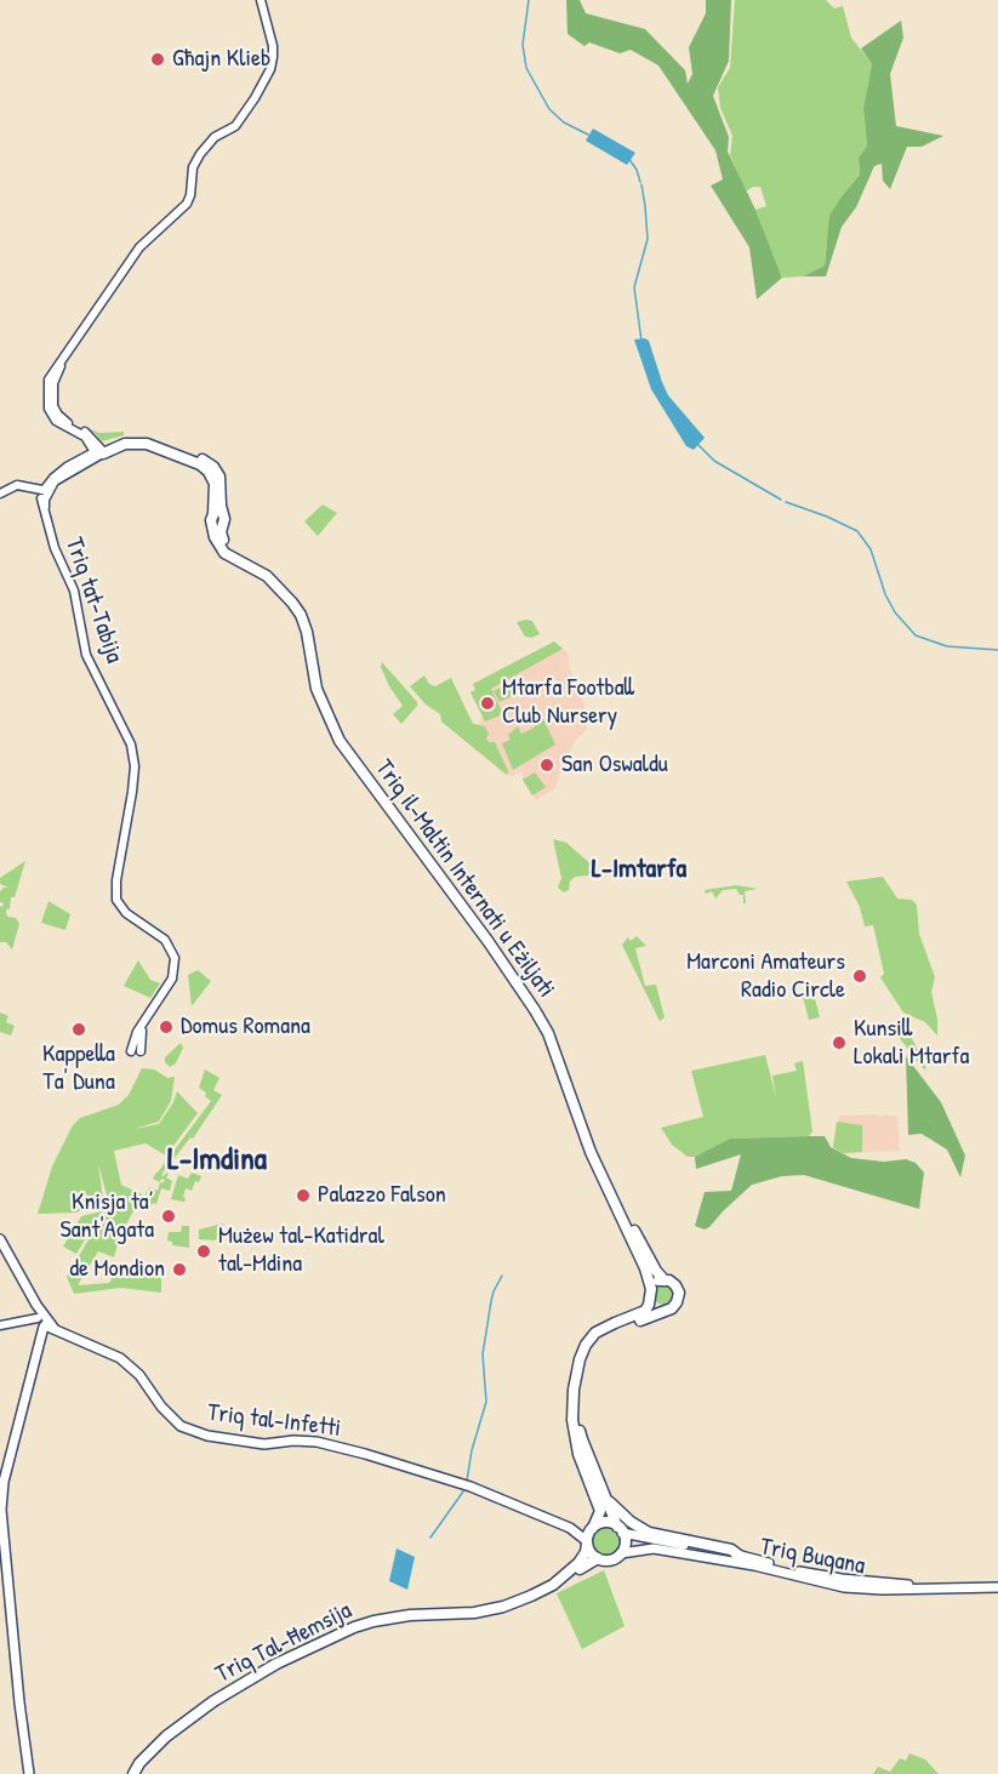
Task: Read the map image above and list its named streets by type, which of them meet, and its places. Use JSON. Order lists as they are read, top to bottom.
{
  "streets": {
    "highway": ["Triq il-Maltin Internati u Eżiljati", "Triq Tal-Ħemsija"],
    "main road": ["Triq tat-Tabija", "Triq tal-Infetti", "Triq Buqana"]
  },
  "crossings": [
    ["Triq tal-Infetti", "Triq Buqana"],
    ["Triq tal-Infetti", "Triq Tal-Ħemsija"],
    ["Triq Buqana", "Triq Tal-Ħemsija"]
  ],
  "districts": ["L-Imtarfa", "L-Imdina"],
  "places": [
    "Għajn Klieb",
    "Mtarfa Football Club Nursery",
    "San Oswaldu",
    "Marconi Amateurs Radio Circle",
    "Domus Romana",
    "Kappella Ta' Duna",
    "Kunsill Lokali Mtarfa",
    "Palazzo Falson",
    "Knisja ta’ Sant'Agata",
    "Mużew tal-Katidral tal-Mdina",
    "de Mondion"
  ]
}
